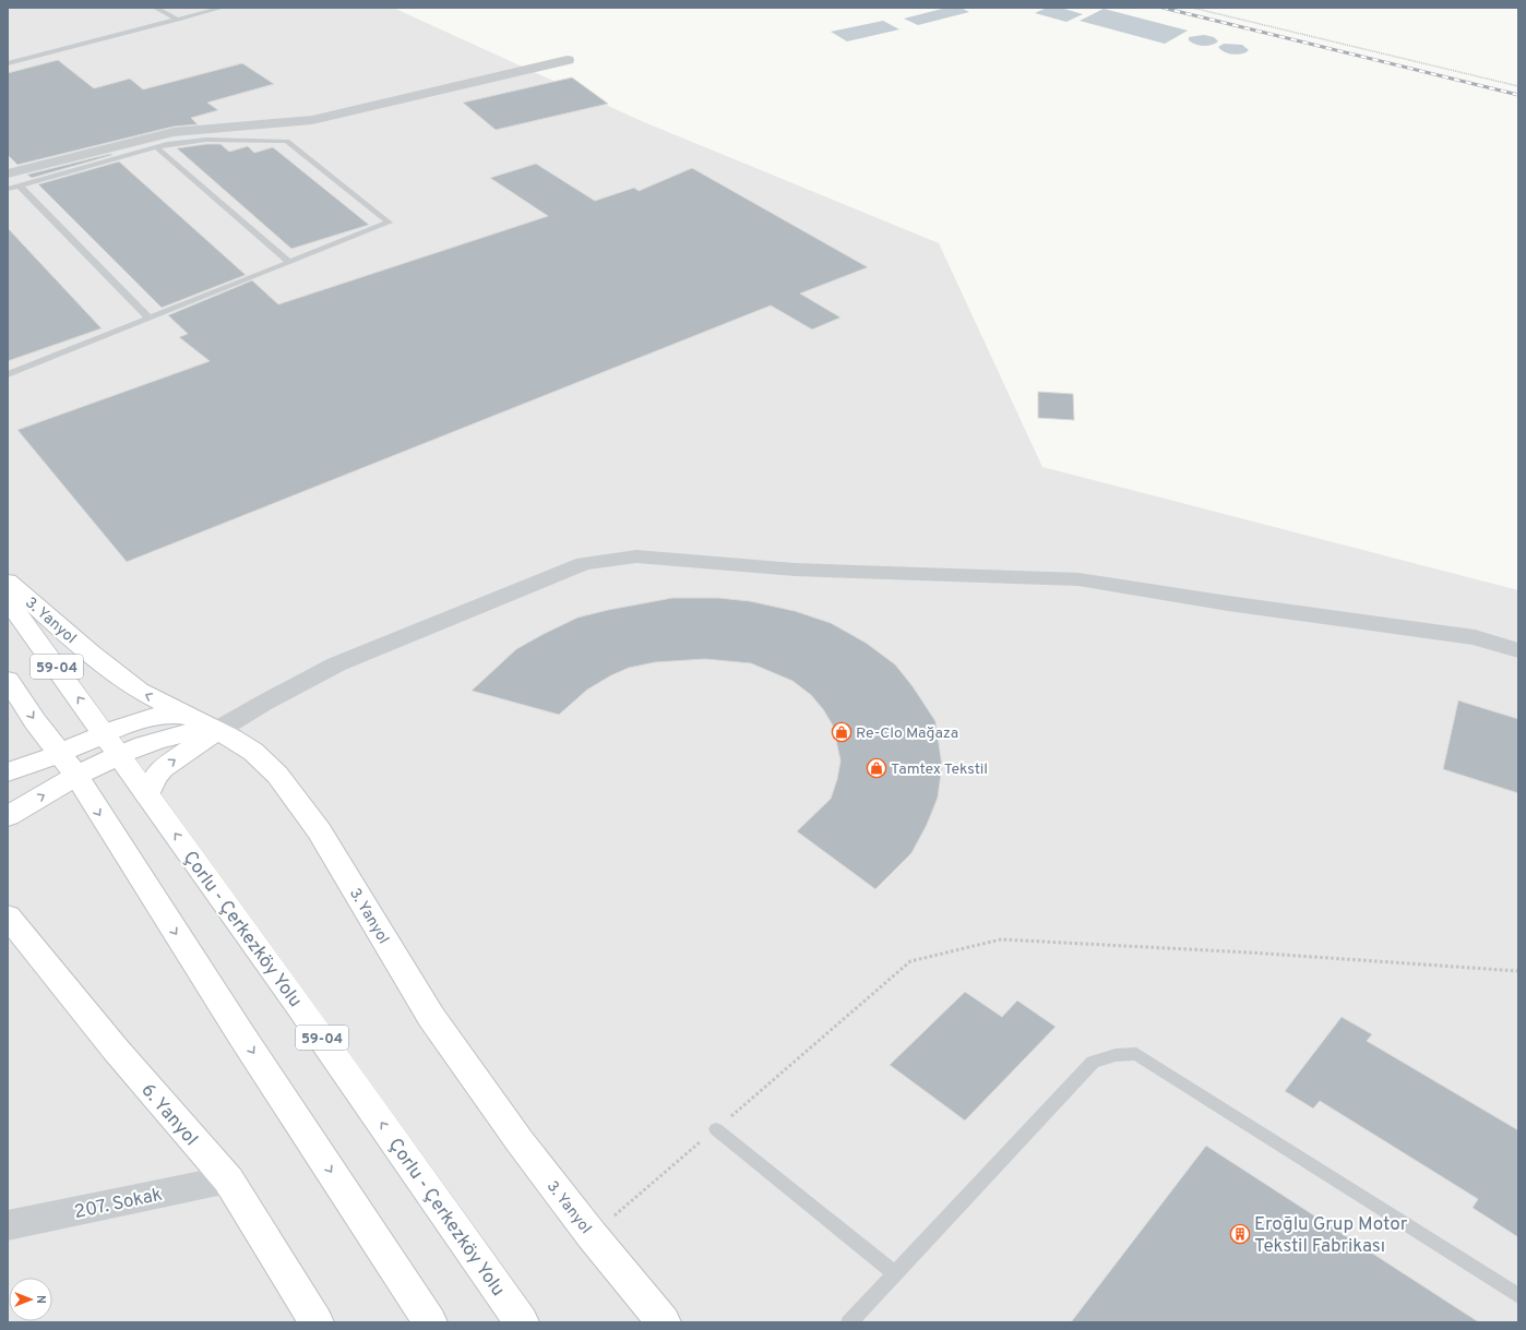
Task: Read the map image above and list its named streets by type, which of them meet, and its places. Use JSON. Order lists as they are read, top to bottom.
{
  "streets": {
    "main road": [
      "3. Yanyol",
      "59-04",
      "Çorlu - Çerkezköy Yolu",
      "6. Yanyol"
    ],
    "street": ["207. Sokak"]
  },
  "crossings": [
    ["6. Yanyol", "207. Sokak"]
  ],
  "places": {
    "shop": ["Re-Clo Mağaza", "Tamtex Tekstil"],
    "building": ["Eroğlu Grup Motor Tekstil Fabrikası"]
  },
  "north": "right"
}
